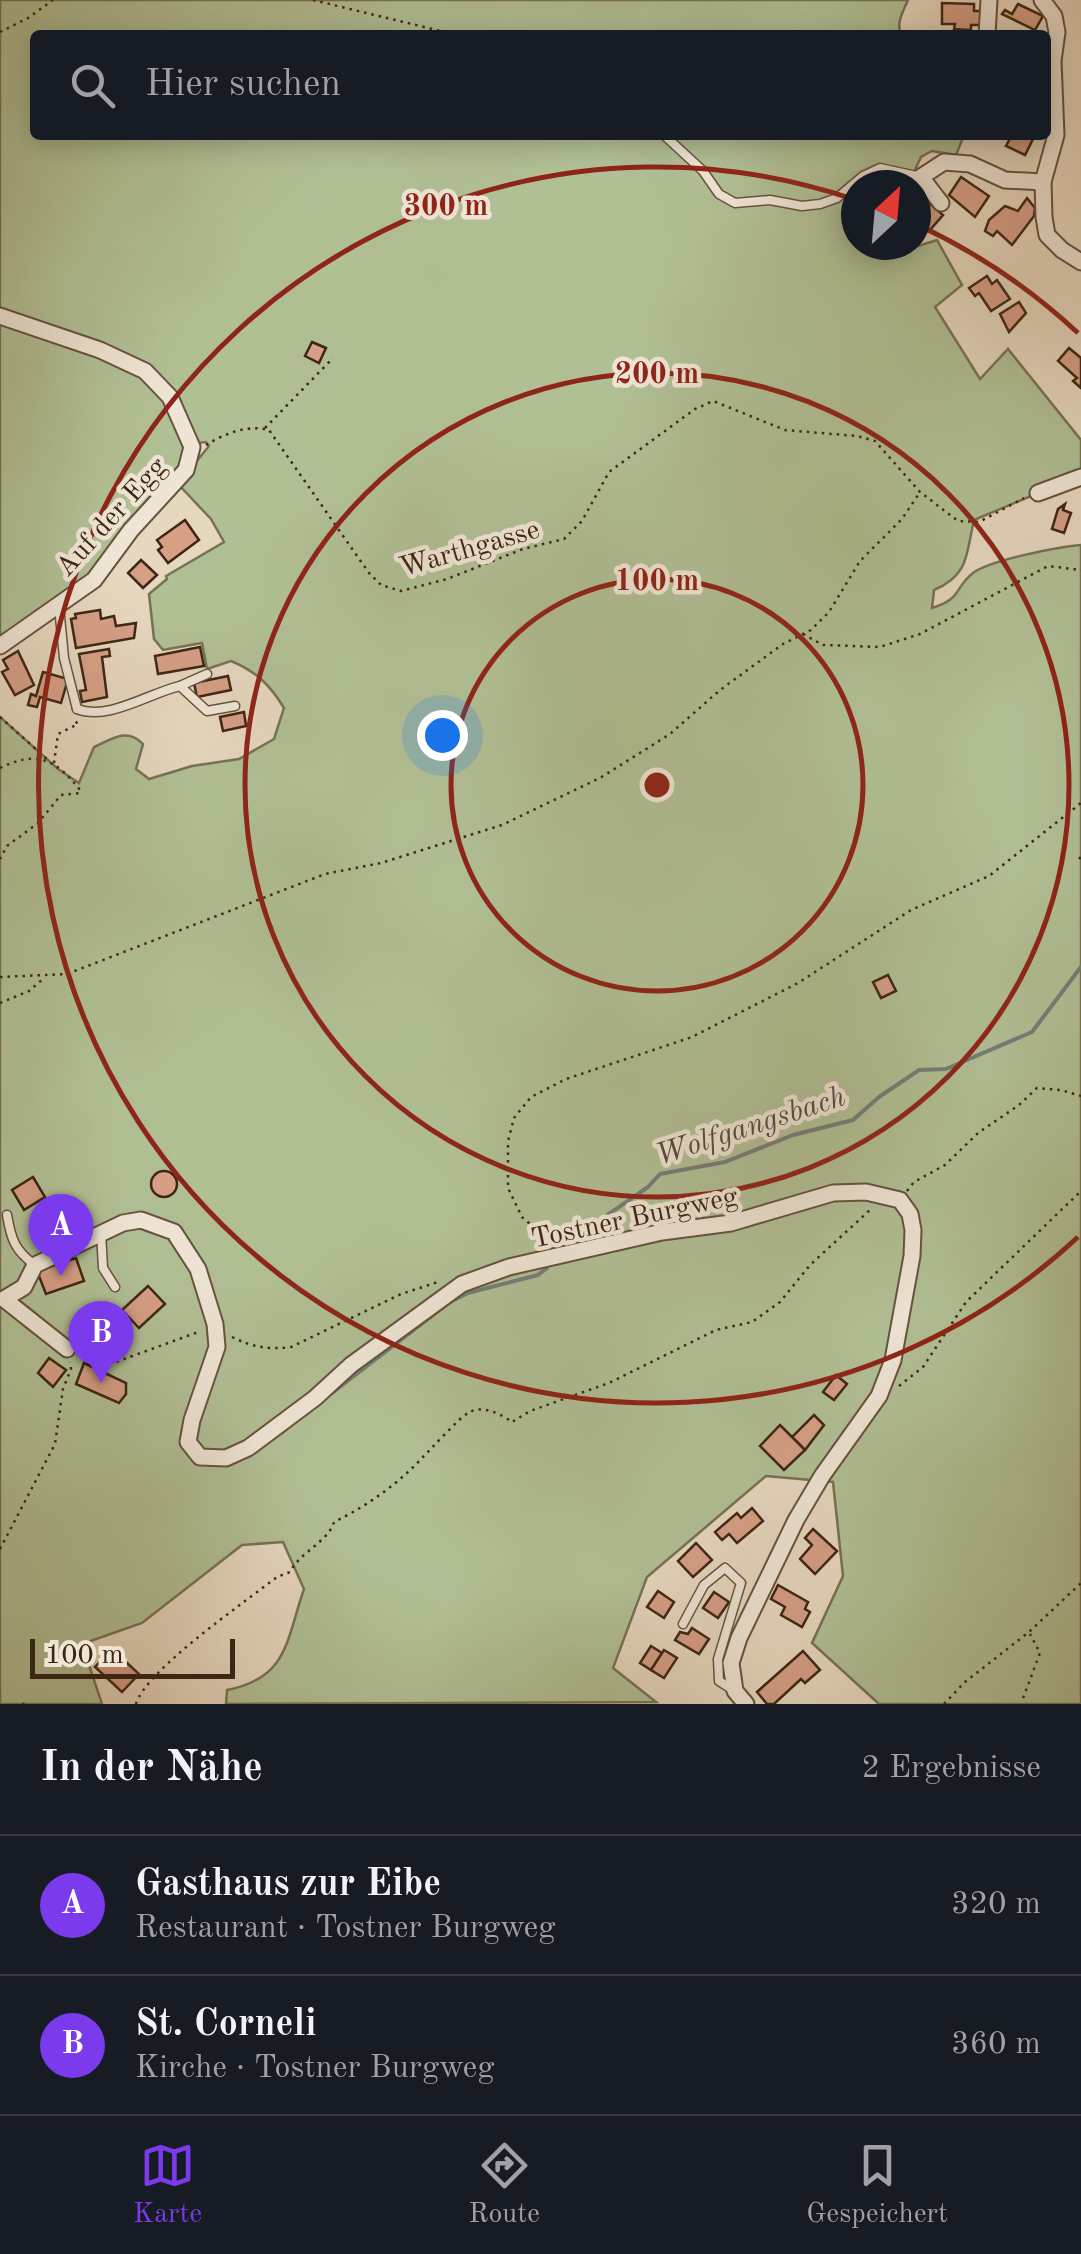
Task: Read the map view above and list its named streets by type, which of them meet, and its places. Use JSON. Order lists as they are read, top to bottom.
{
  "streets": {
    "street": ["Auf der Egg", "Tostner Burgweg"],
    "path": ["Warthgasse"]
  },
  "water": ["Wolfgangsbach"],
  "scale_bar": "100 m",
  "north": "top right",
  "page": {
    "search": "Hier suchen",
    "pins": ["A", "B"],
    "scale": "100 m",
    "heading": ["In der Nähe", "2 Ergebnisse"],
    "list": [
      {
        "mark": "A",
        "name": "Gasthaus zur Eibe",
        "note": "Restaurant · Tostner Burgweg",
        "value": "320 m"
      },
      {
        "mark": "B",
        "name": "St. Corneli",
        "note": "Kirche · Tostner Burgweg",
        "value": "360 m"
      }
    ],
    "nav": ["Karte", "Route", "Gespeichert"]
  },
  "rings": ["300 m", "200 m", "100 m"]
}
